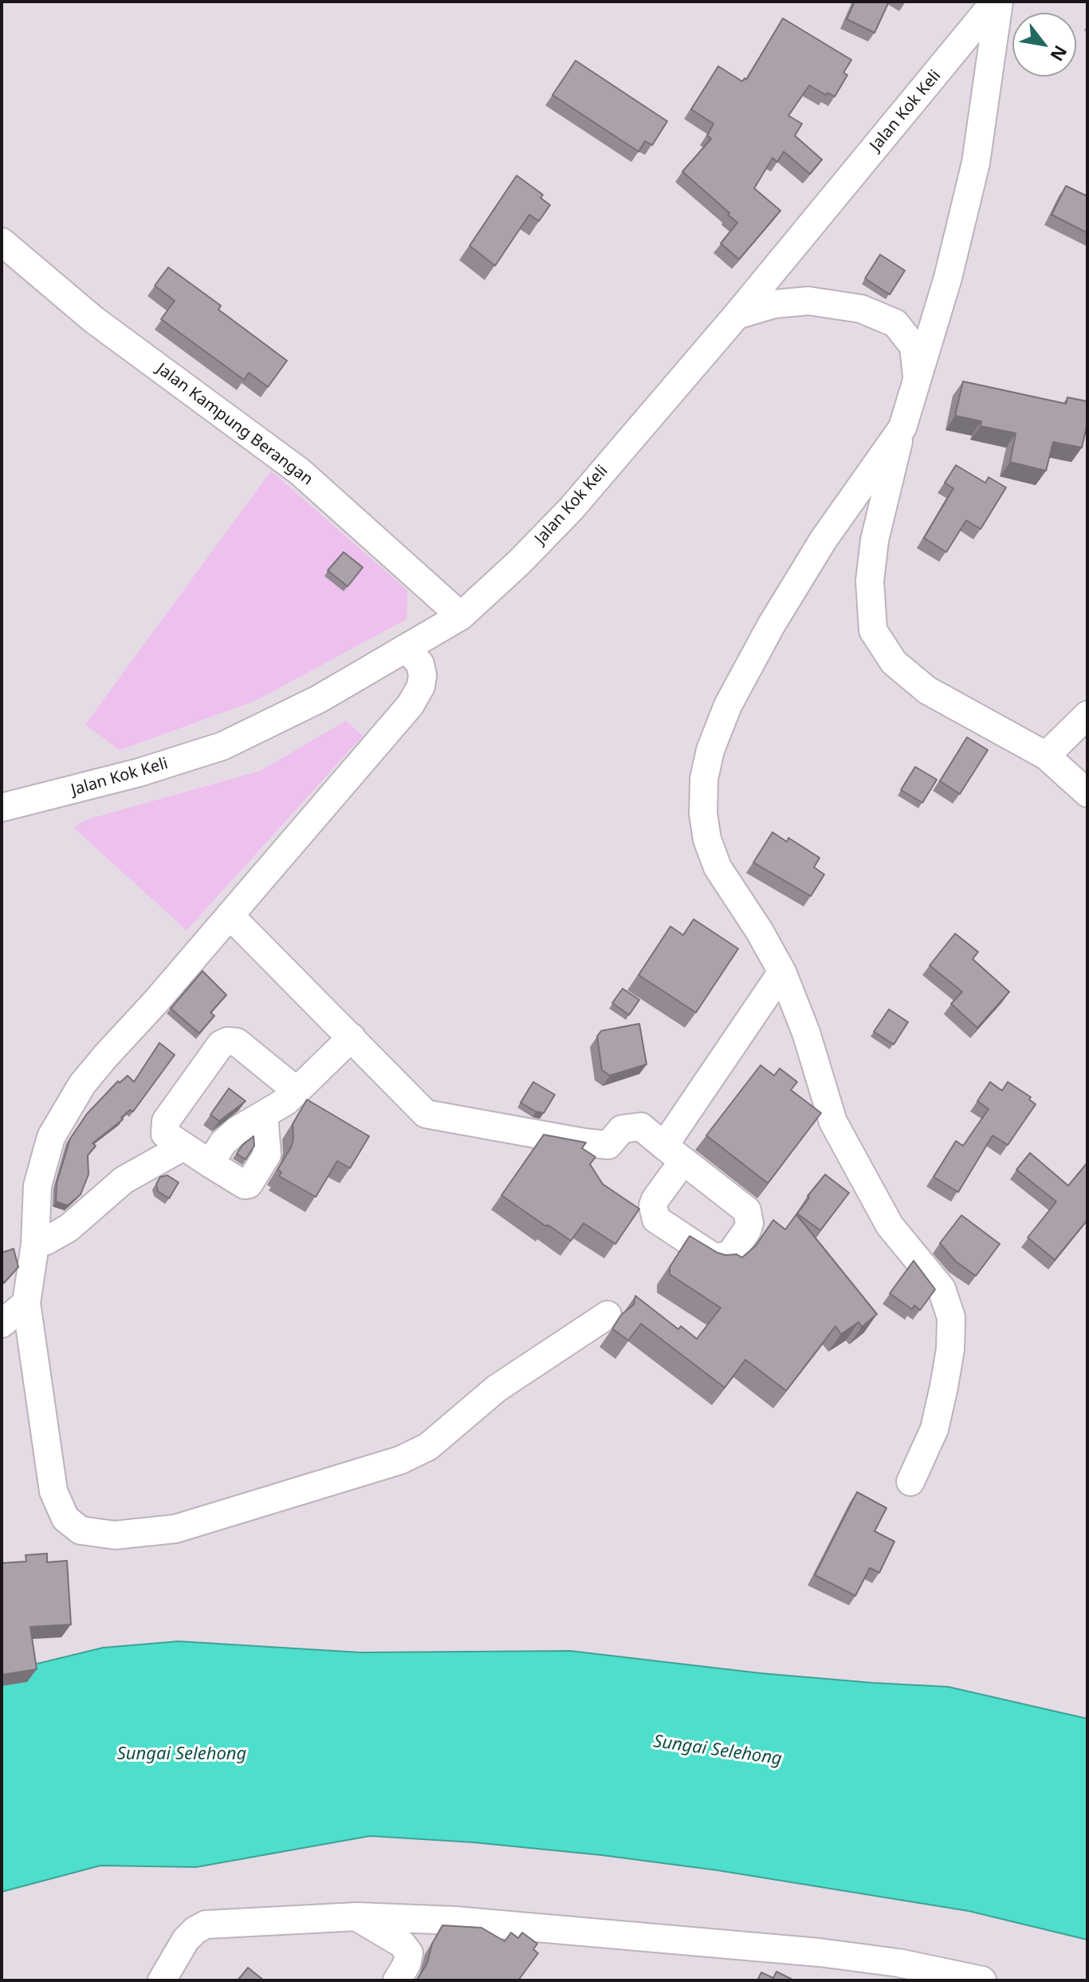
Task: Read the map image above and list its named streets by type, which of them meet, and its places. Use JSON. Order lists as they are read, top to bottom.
{
  "streets": {
    "street": ["Jalan Kok Keli", "Jalan Kampung Berangan"]
  },
  "crossings": [
    ["Jalan Kok Keli", "Jalan Kampung Berangan"]
  ],
  "water": ["Sungai Selehong"],
  "north": "bottom right"
}
